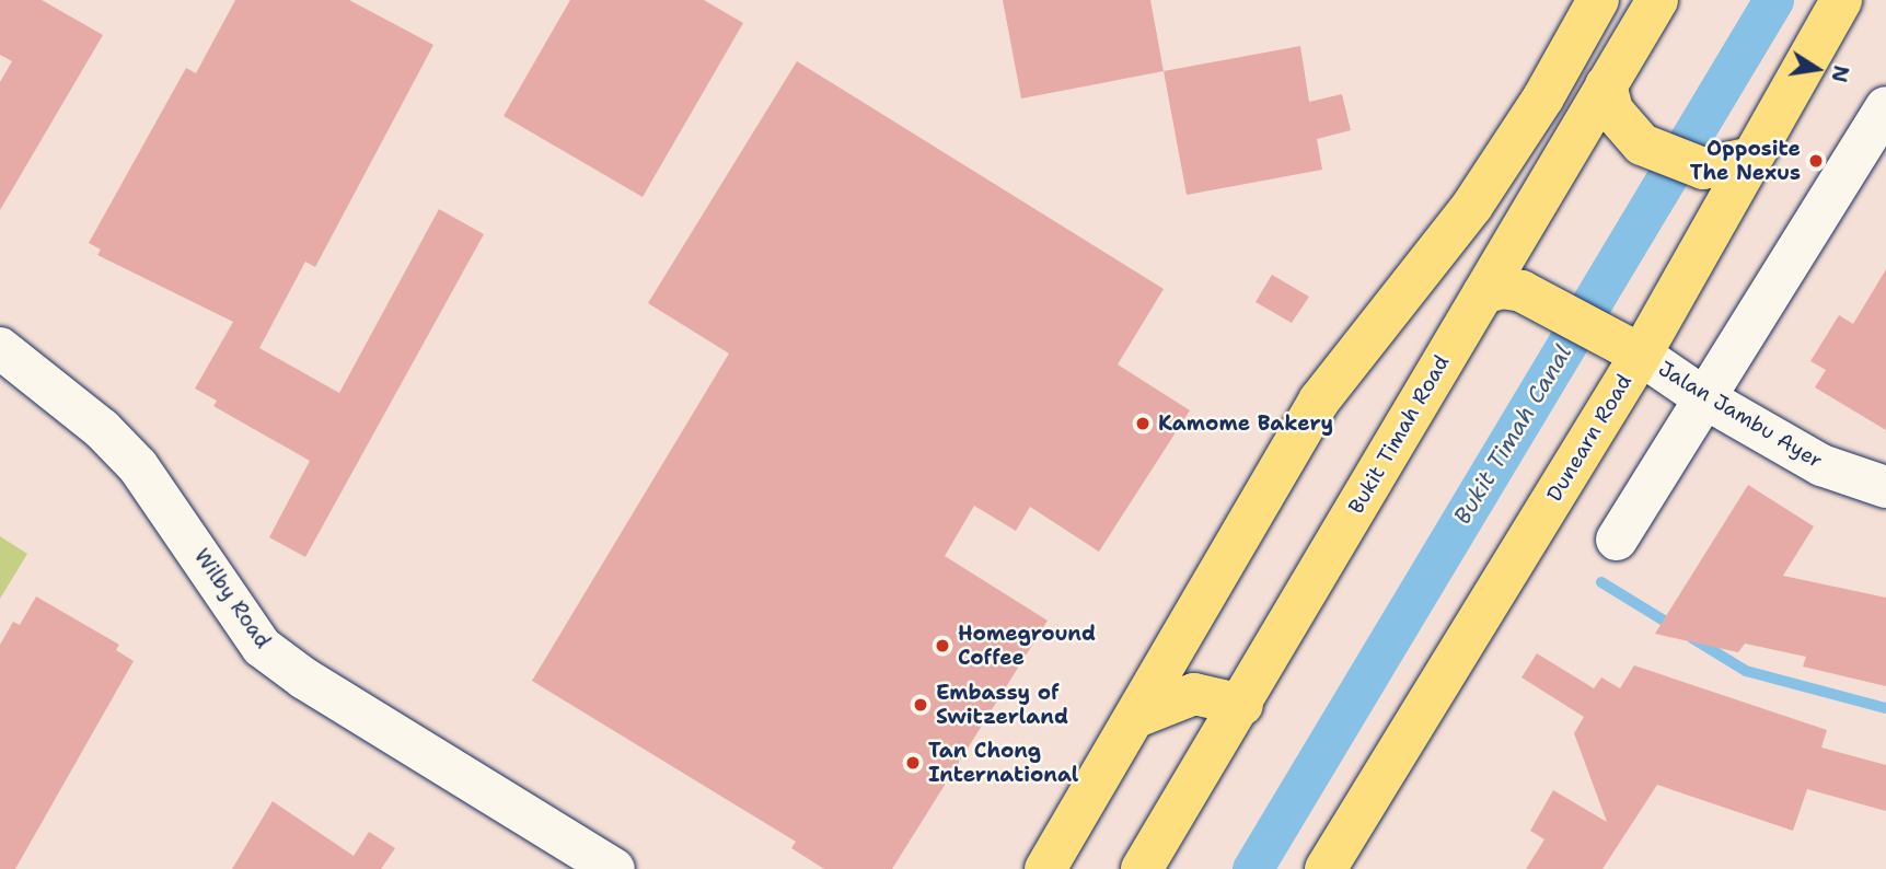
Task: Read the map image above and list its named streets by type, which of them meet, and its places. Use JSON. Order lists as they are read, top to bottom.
{
  "streets": {
    "highway": ["Bukit Timah Road", "Dunearn Road"],
    "street": ["Jalan Jambu Ayer", "Wilby Road"]
  },
  "crossings": [
    ["Jalan Jambu Ayer", "Dunearn Road"]
  ],
  "water": ["Bukit Timah Canal"],
  "places": [
    "Opposite The Nexus",
    "Kamome Bakery",
    "Homeground Coffee",
    "Embassy of Switzerland",
    "Tan Chong International"
  ],
  "north": "right"
}
